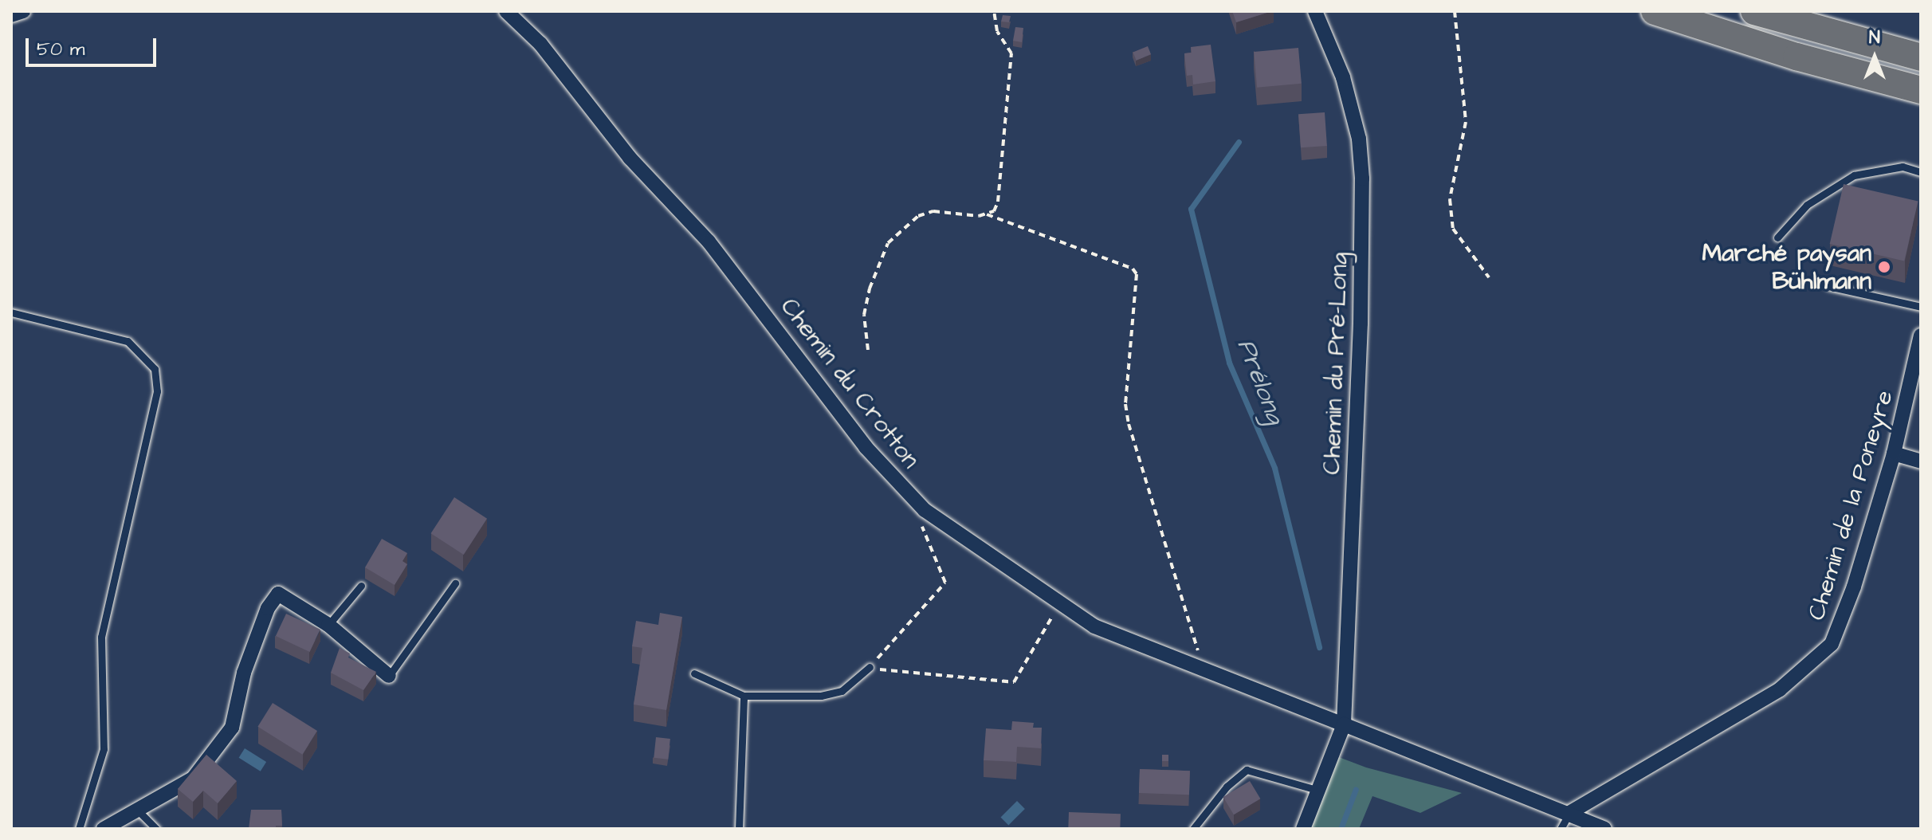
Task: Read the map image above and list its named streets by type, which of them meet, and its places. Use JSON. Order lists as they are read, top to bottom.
{
  "streets": {
    "street": ["Chemin du Pré-Long", "Chemin du Crotton", "Chemin de la Poneyre"]
  },
  "crossings": [
    ["Chemin du Pré-Long", "Chemin du Crotton"],
    ["Chemin du Crotton", "Chemin de la Poneyre"]
  ],
  "water": ["Prélong"],
  "places": ["Marché paysan Bühlmann"],
  "scale_bar": "50 m",
  "north": "top"
}
